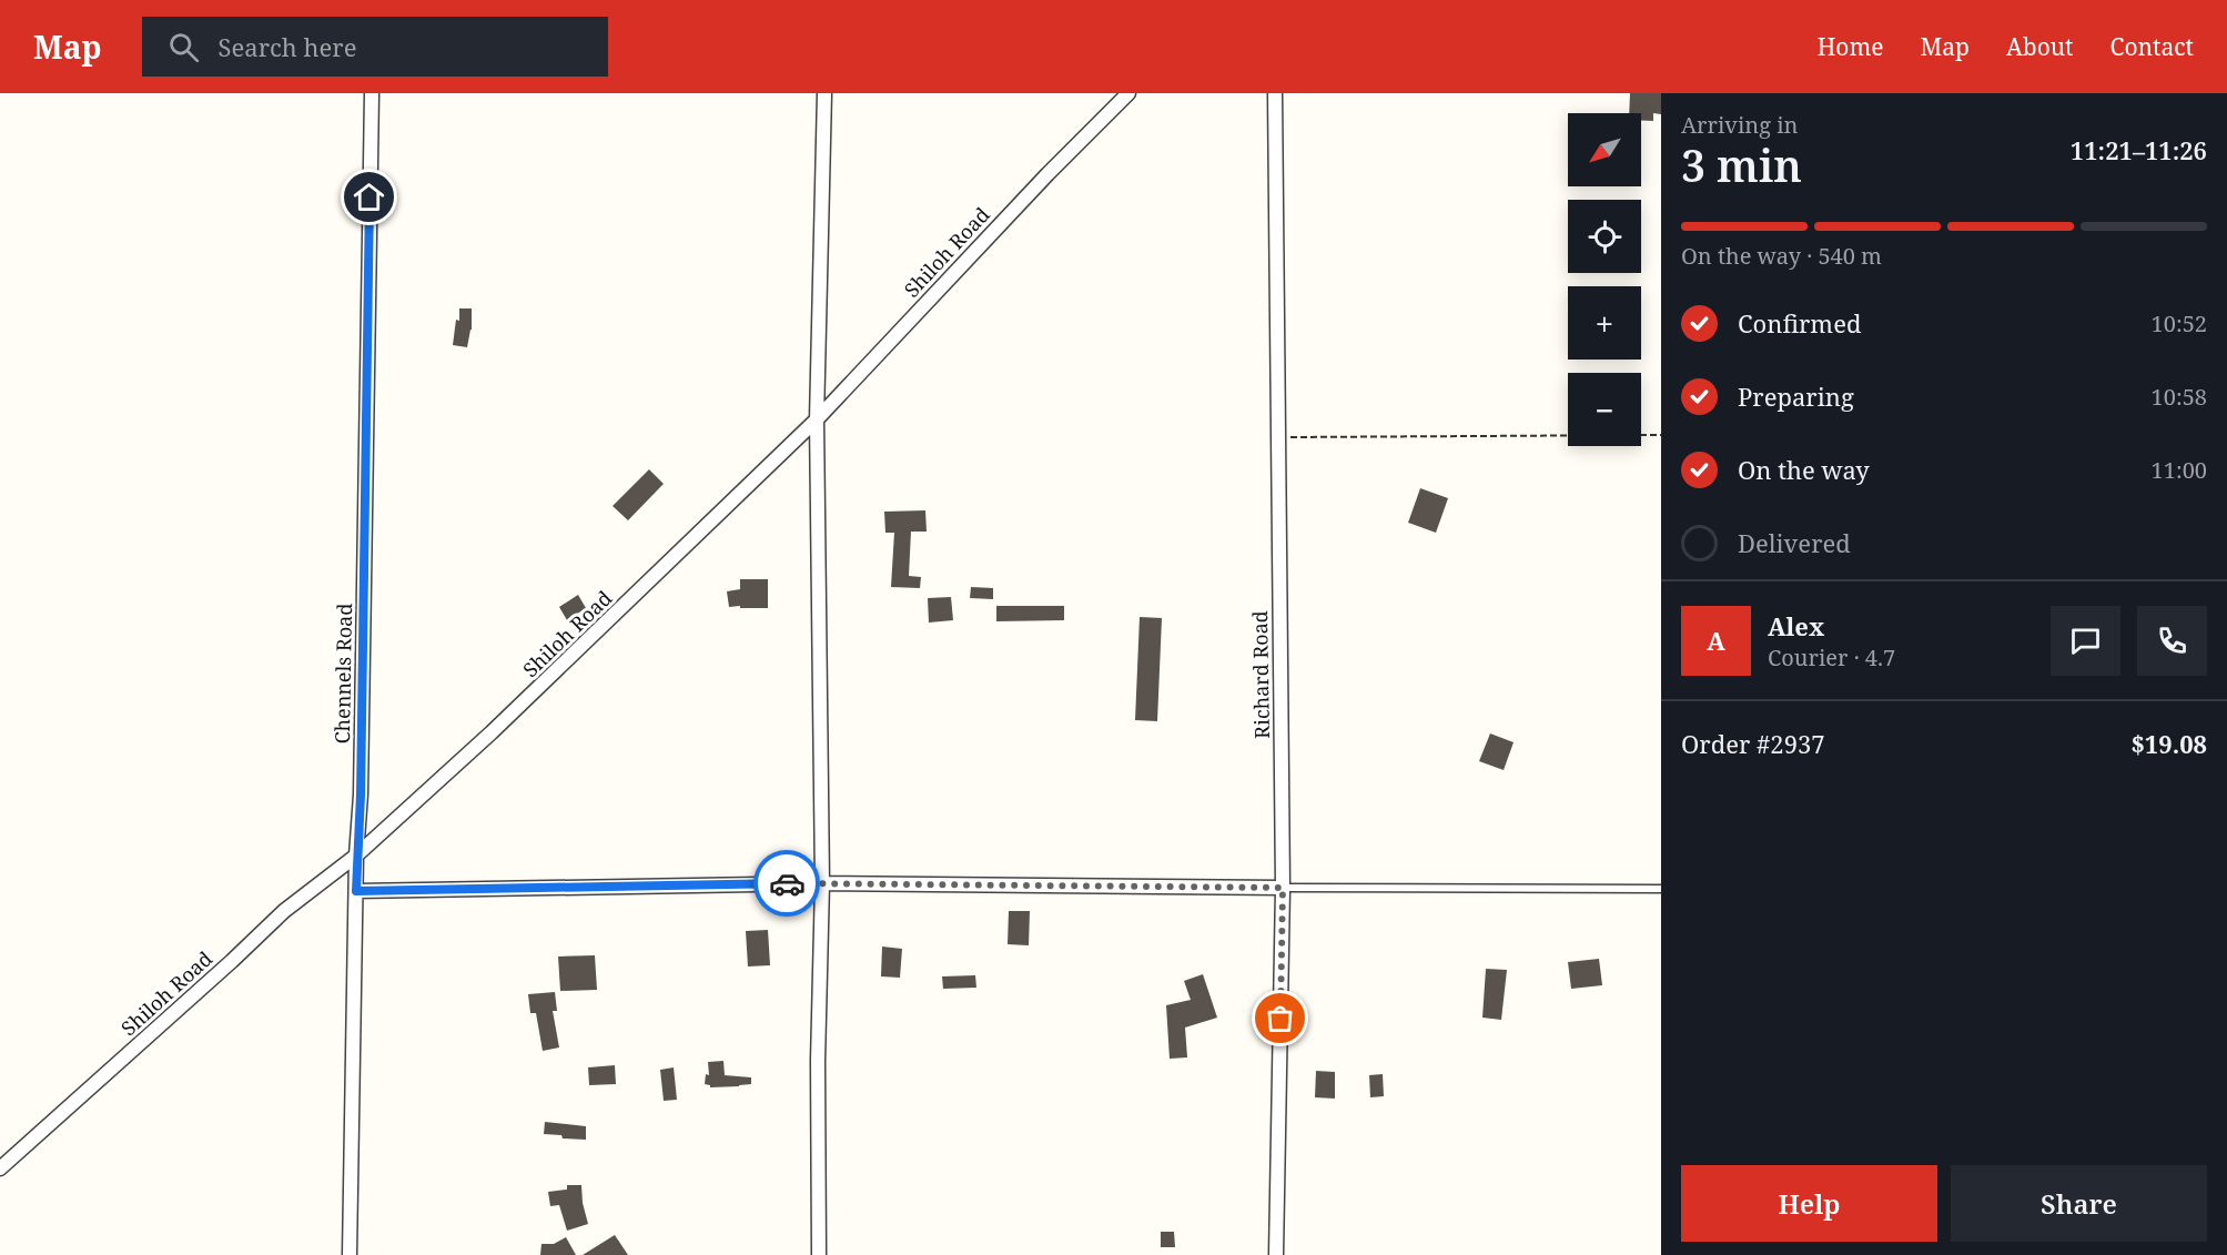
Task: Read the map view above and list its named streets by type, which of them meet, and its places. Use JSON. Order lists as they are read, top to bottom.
{
  "streets": {
    "street": ["Shiloh Road", "Chennels Road", "Richard Road"]
  },
  "crossings": [
    ["Shiloh Road", "Chennels Road"]
  ],
  "north": "bottom left",
  "page": {
    "header": "Map",
    "search": "Search here",
    "nav": [
      "Home",
      "Map",
      "About",
      "Contact"
    ],
    "heading": ["3 min", "Arriving in", "11:21–11:26"],
    "panel": [
      "Alex",
      "Courier · 4.7",
      "Order #2937",
      "$19.08"
    ],
    "map_buttons": ["+", "−"],
    "bar": "On the way · 540 m",
    "list": [
      ["Confirmed", "10:52"],
      ["Preparing", "10:58"],
      ["On the way", "11:00"],
      "Delivered"
    ],
    "round": "A",
    "buttons": ["Help", "Share"]
  }
}
